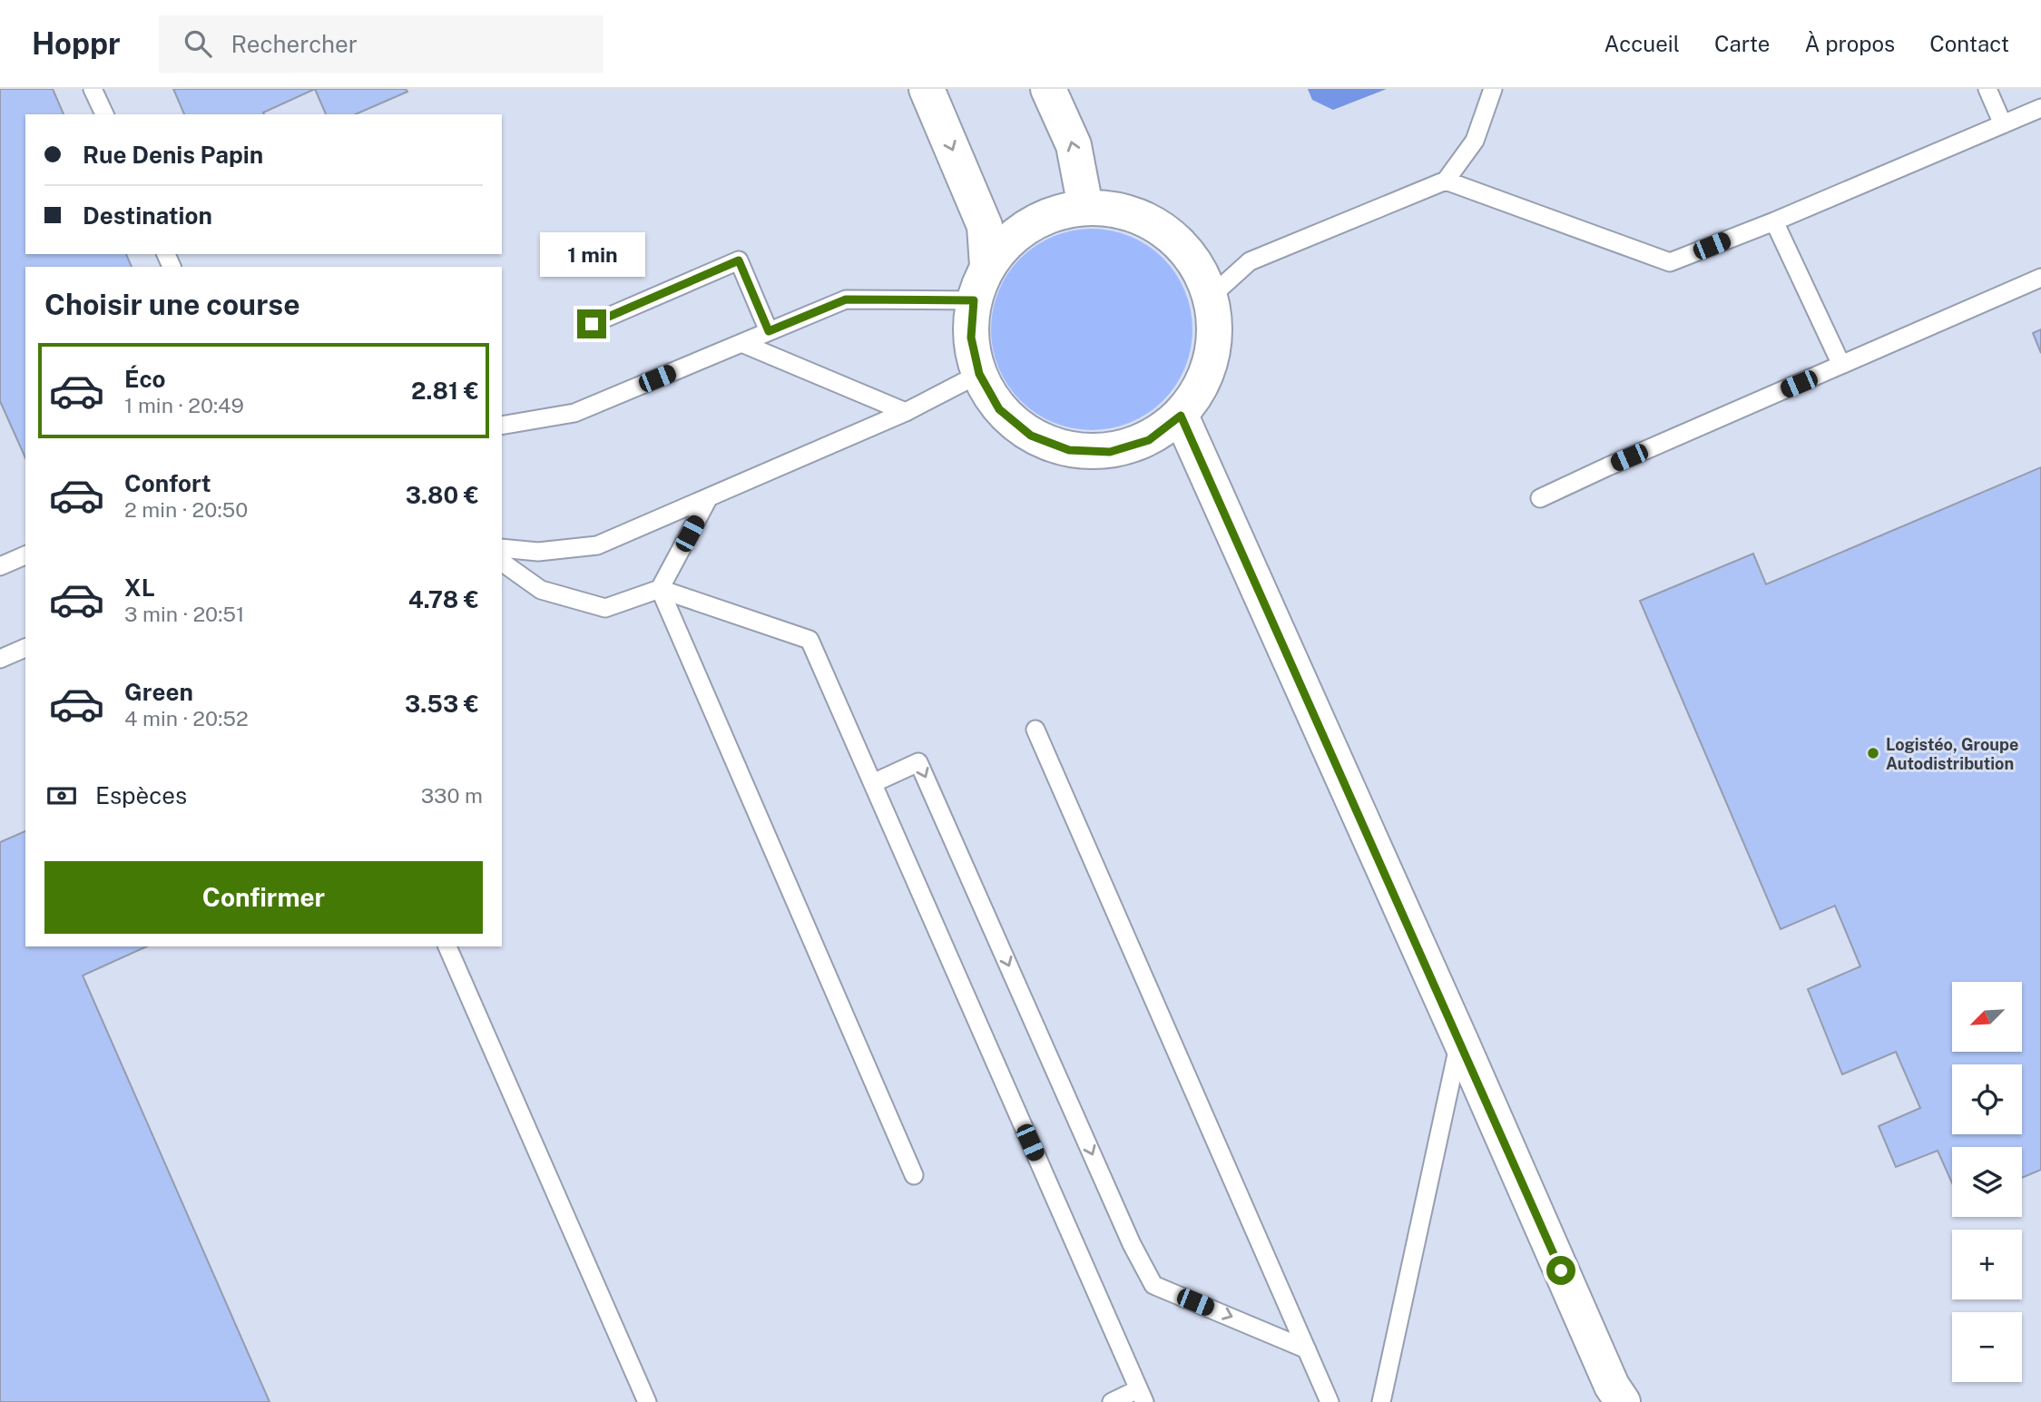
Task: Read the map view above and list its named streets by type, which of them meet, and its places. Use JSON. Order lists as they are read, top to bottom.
{
  "places": ["Logistéo, Groupe Autodistribution"],
  "north": "bottom left",
  "page": {
    "header": "Hoppr",
    "search": "Rechercher",
    "nav": [
      "Accueil",
      "Carte",
      "À propos",
      "Contact"
    ],
    "banner": ["Rue Denis Papin", "Destination"],
    "bubble": "1 min",
    "heading": "Choisir une course",
    "list": [
      {
        "name": "Éco",
        "note": "1 min · 20:49",
        "value": "2.81 €"
      },
      {
        "name": "Confort",
        "note": "2 min · 20:50",
        "value": "3.80 €"
      },
      {
        "name": "XL",
        "note": "3 min · 20:51",
        "value": "4.78 €"
      },
      {
        "name": "Green",
        "note": "4 min · 20:52",
        "value": "3.53 €"
      }
    ],
    "pay": ["Espèces", "330 m"],
    "buttons": "Confirmer",
    "map_buttons": ["+", "−"]
  }
}
